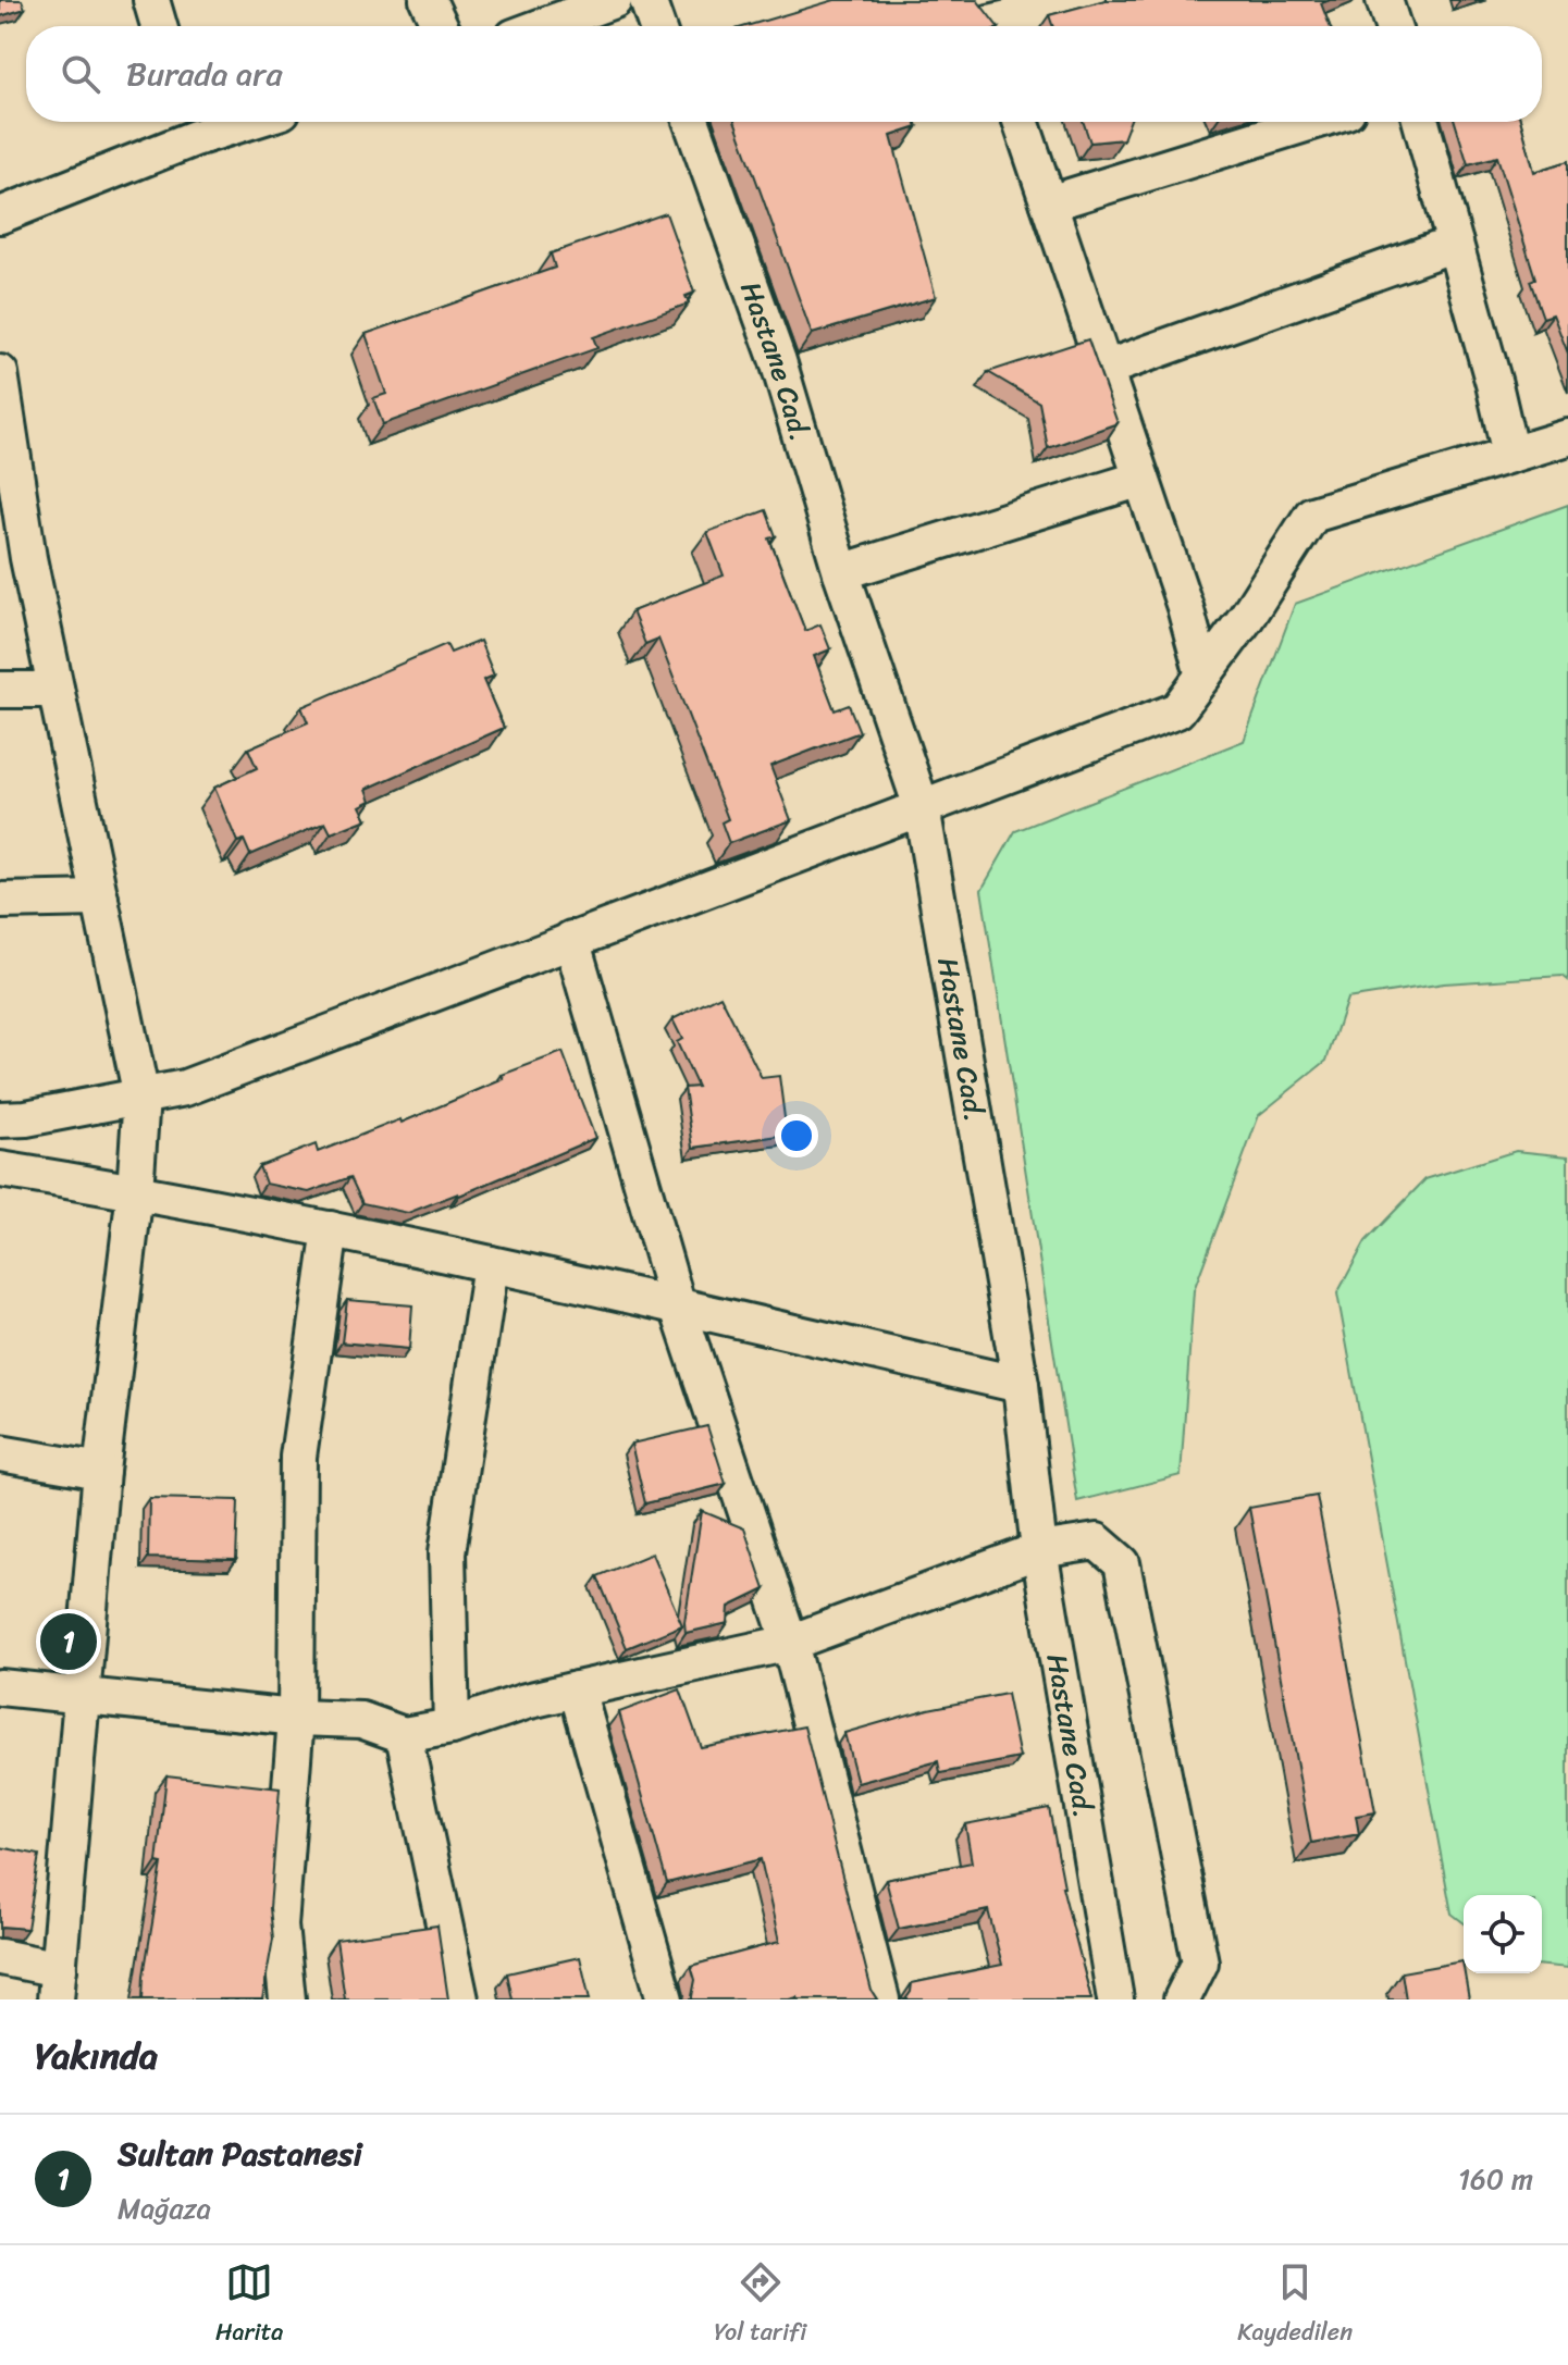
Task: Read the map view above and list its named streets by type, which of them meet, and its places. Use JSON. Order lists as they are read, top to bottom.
{
  "streets": {
    "street": ["Hastane Cad."]
  },
  "page": {
    "search": "Burada ara",
    "pins": "1",
    "heading": "Yakında",
    "list": [
      {
        "mark": "1",
        "name": "Sultan Pastanesi",
        "note": "Mağaza",
        "value": "160 m"
      }
    ],
    "nav": ["Harita", "Yol tarifi", "Kaydedilen"]
  }
}
